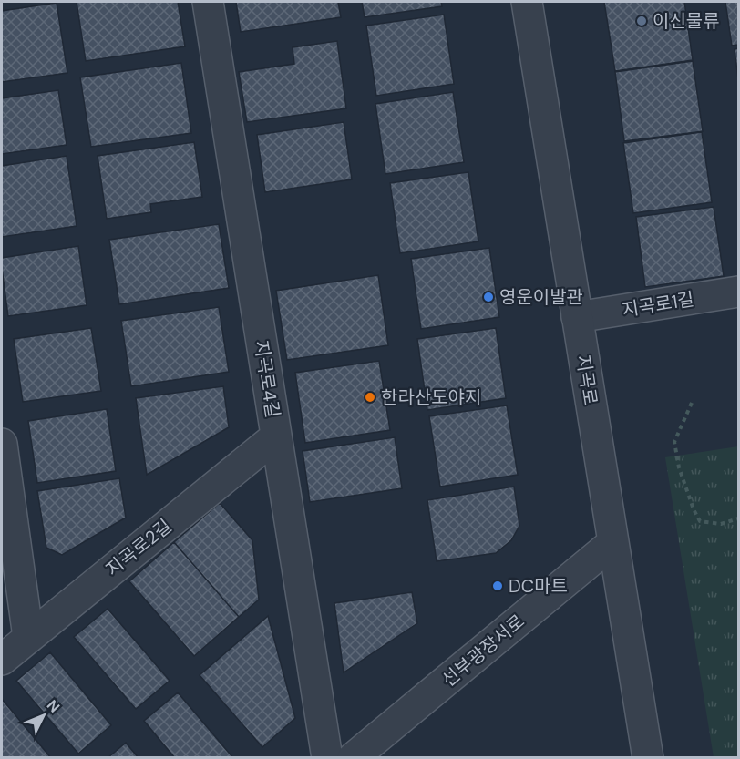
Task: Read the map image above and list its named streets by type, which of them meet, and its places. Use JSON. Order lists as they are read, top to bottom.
{
  "streets": {
    "street": [
      "지곡로1길",
      "지곡로4길",
      "지곡로",
      "지곡로2길",
      "선부광장서로"
    ]
  },
  "crossings": [
    ["지곡로1길", "지곡로"],
    ["지곡로4길", "지곡로2길"],
    ["지곡로", "선부광장서로"]
  ],
  "places": [
    "이신물류",
    "영운이발관",
    "한라산도야지",
    "DC마트"
  ],
  "north": "top right"
}
